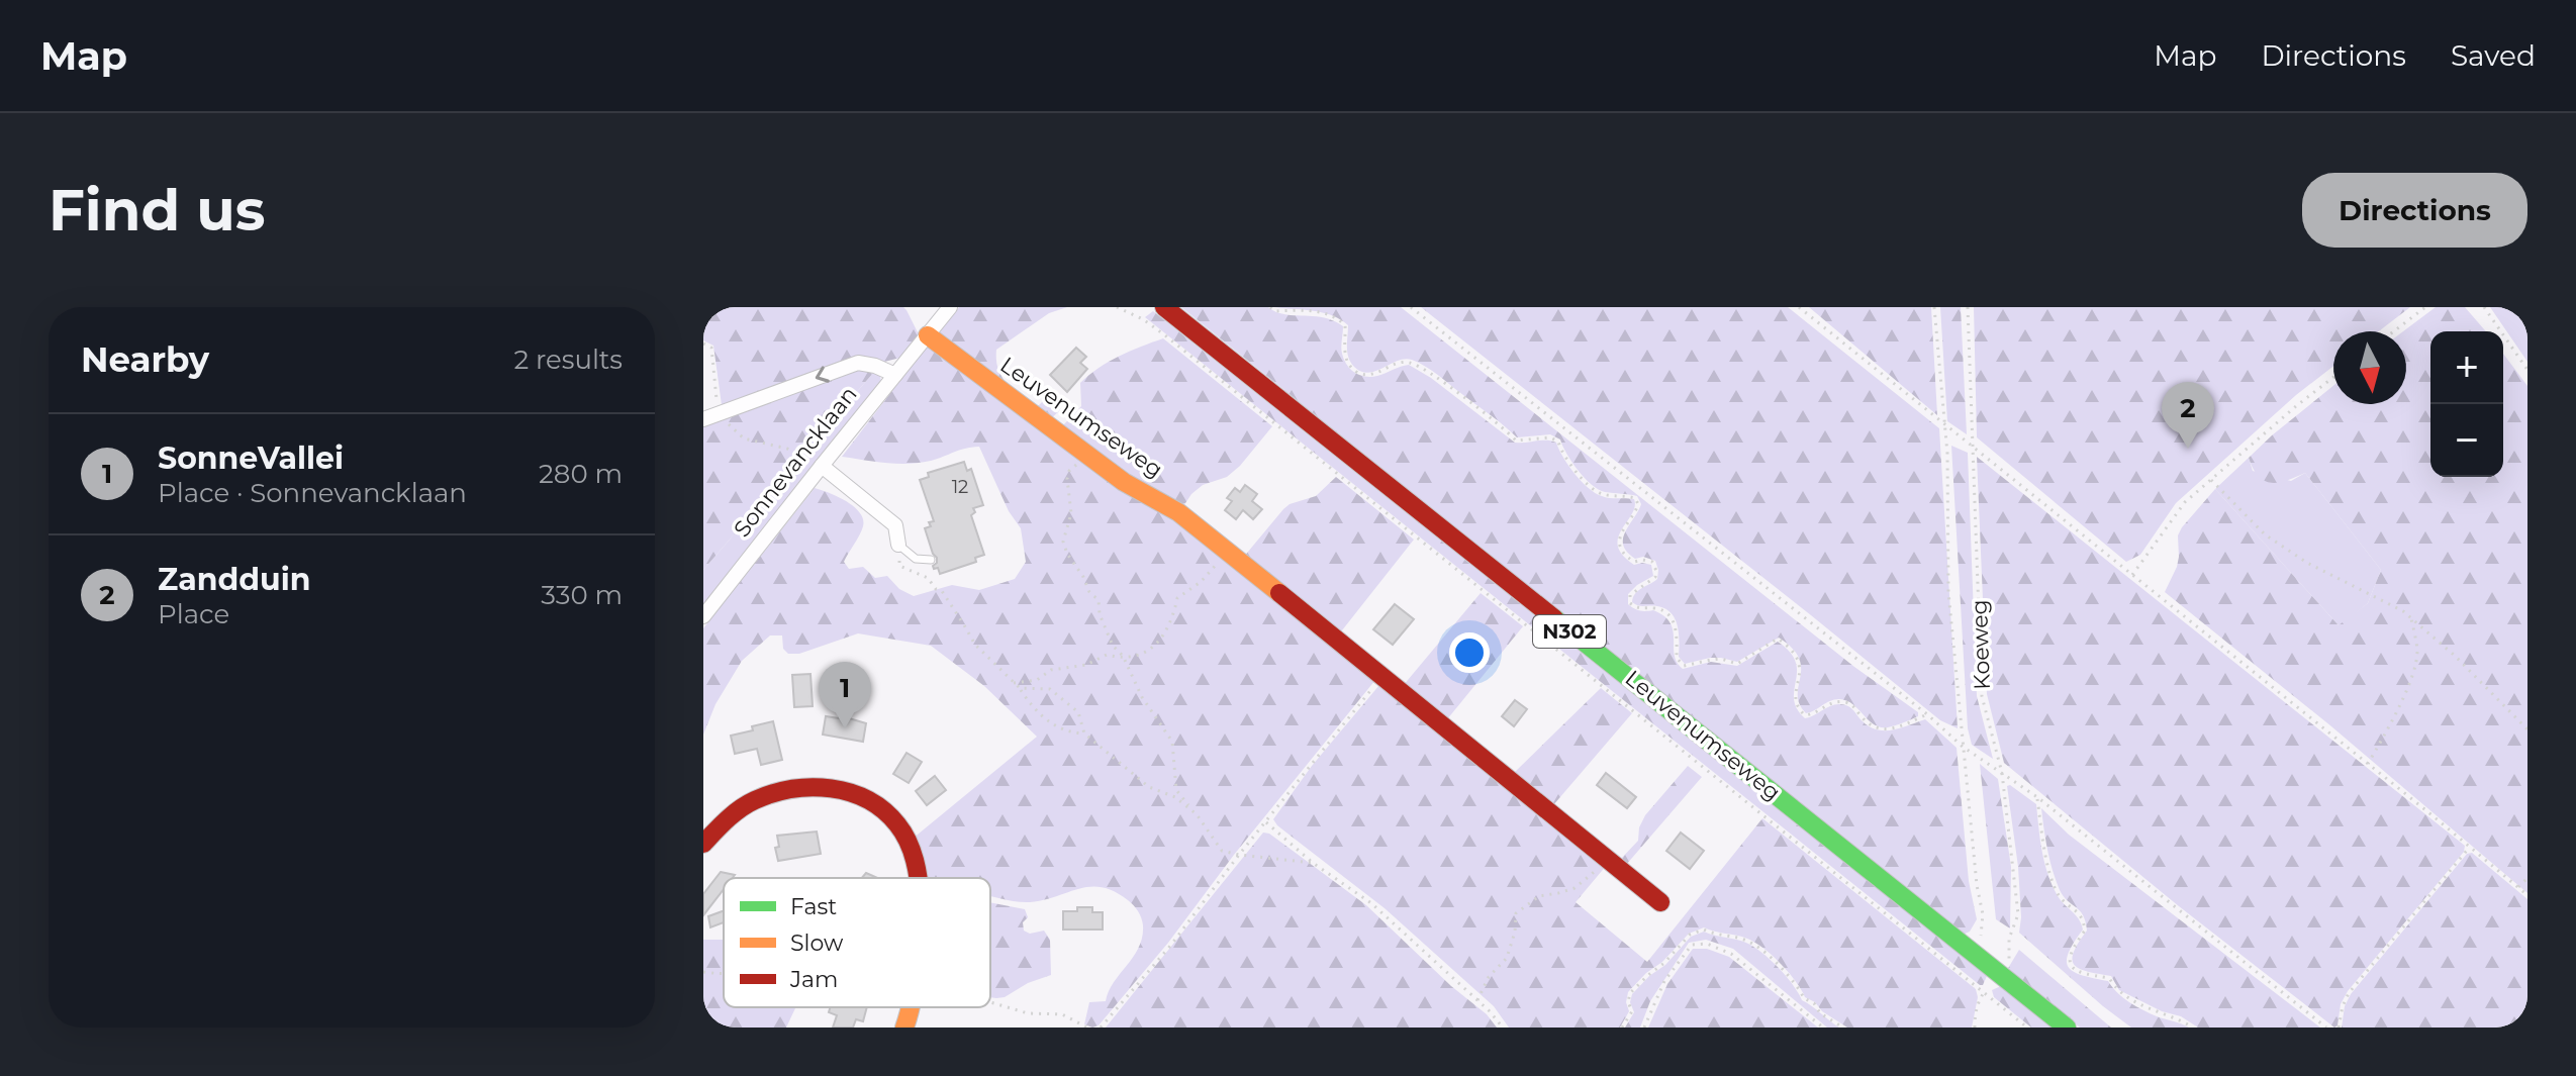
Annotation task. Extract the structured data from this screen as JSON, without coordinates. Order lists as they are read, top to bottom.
{
  "streets": {
    "street": ["Leuvenumseweg", "Sonnevancklaan", "N302"],
    "path": ["Koeweg"]
  },
  "crossings": [
    ["Leuvenumseweg", "Sonnevancklaan"],
    ["Leuvenumseweg", "Koeweg"]
  ],
  "house_numbers": ["12"],
  "legend": ["Fast", "Slow", "Jam"],
  "north": "bottom",
  "page": {
    "header": "Map",
    "nav": ["Map", "Directions", "Saved"],
    "buttons": "Directions",
    "title": "Find us",
    "heading": ["Nearby", "2 results"],
    "map_buttons": ["+", "−"],
    "pins": ["2", "1"],
    "list": [
      {
        "mark": "1",
        "name": "SonneVallei",
        "note": "Place · Sonnevancklaan",
        "value": "280 m"
      },
      {
        "mark": "2",
        "name": "Zandduin",
        "note": "Place",
        "value": "330 m"
      }
    ]
  }
}
